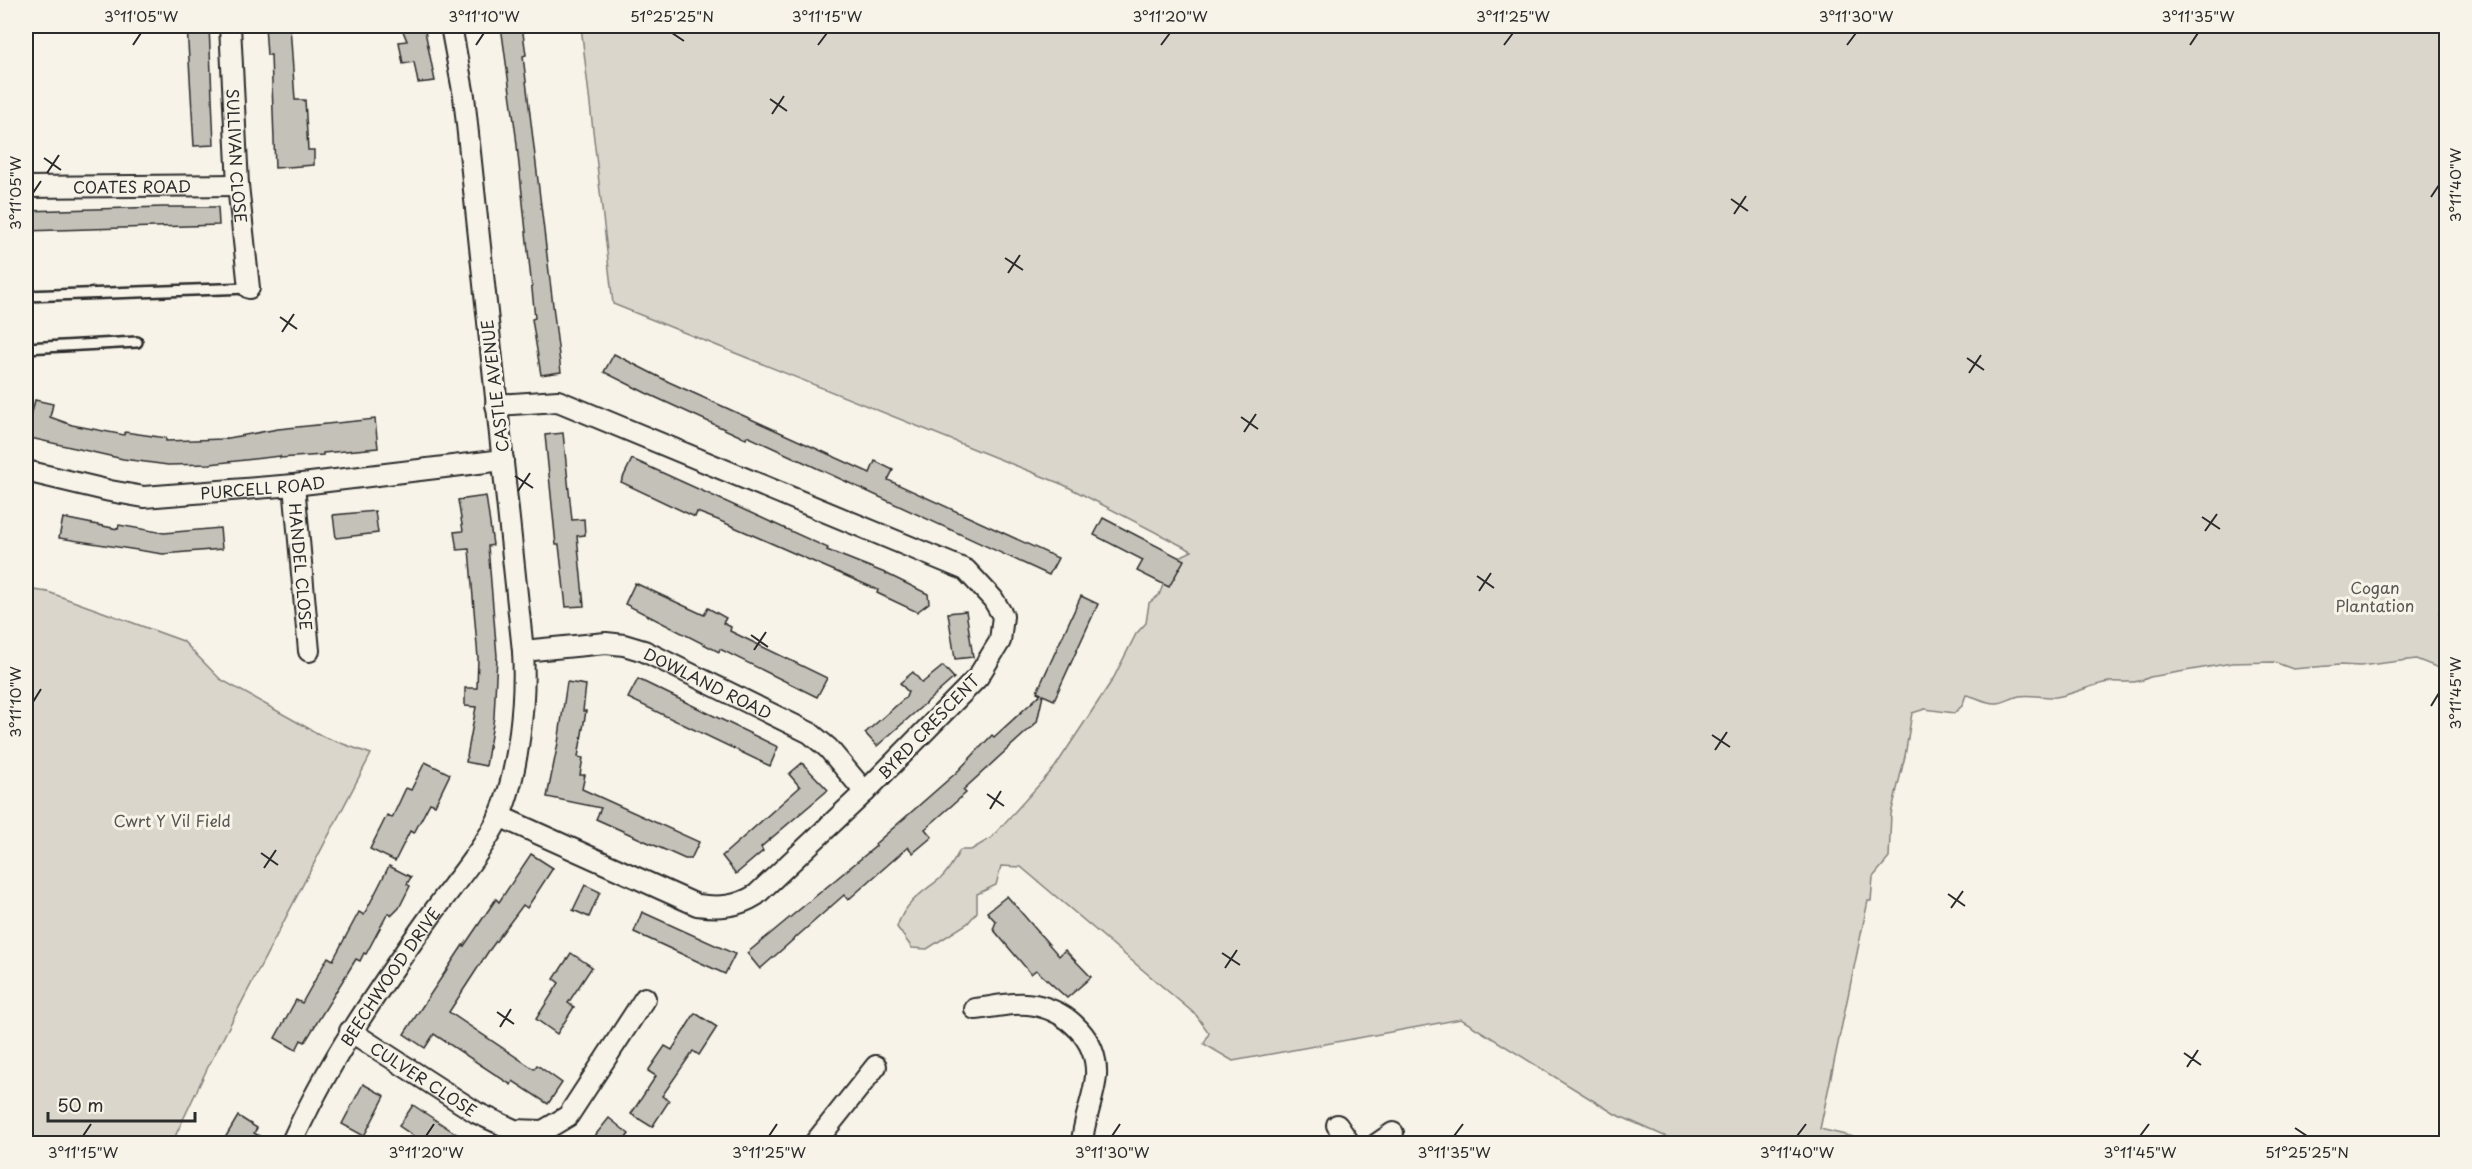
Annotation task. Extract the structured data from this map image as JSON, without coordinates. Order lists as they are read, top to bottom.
{
  "streets": {
    "street": [
      "SULLIVAN CLOSE",
      "COATES ROAD",
      "CASTLE AVENUE",
      "PURCELL ROAD",
      "HANDEL CLOSE",
      "DOWLAND ROAD",
      "BYRD CRESCENT",
      "BEECHWOOD DRIVE",
      "CULVER CLOSE"
    ]
  },
  "crossings": [
    ["SULLIVAN CLOSE", "COATES ROAD"],
    ["CASTLE AVENUE", "PURCELL ROAD"],
    ["CASTLE AVENUE", "DOWLAND ROAD"],
    ["CASTLE AVENUE", "BYRD CRESCENT"],
    ["CASTLE AVENUE", "BEECHWOOD DRIVE"],
    ["PURCELL ROAD", "HANDEL CLOSE"],
    ["DOWLAND ROAD", "BYRD CRESCENT"],
    ["BYRD CRESCENT", "BEECHWOOD DRIVE"],
    ["BEECHWOOD DRIVE", "CULVER CLOSE"]
  ],
  "parks": ["Cogan Plantation", "Cwrt Y Vil Field"],
  "scale_bar": "50 m",
  "coordinates": [
    "3°11'05\"W",
    "3°11'10\"W",
    "51°25'25\"N",
    "3°11'15\"W",
    "3°11'20\"W",
    "3°11'25\"W",
    "3°11'30\"W",
    "3°11'35\"W",
    "3°11'40\"W",
    "3°11'45\"W"
  ]
}
